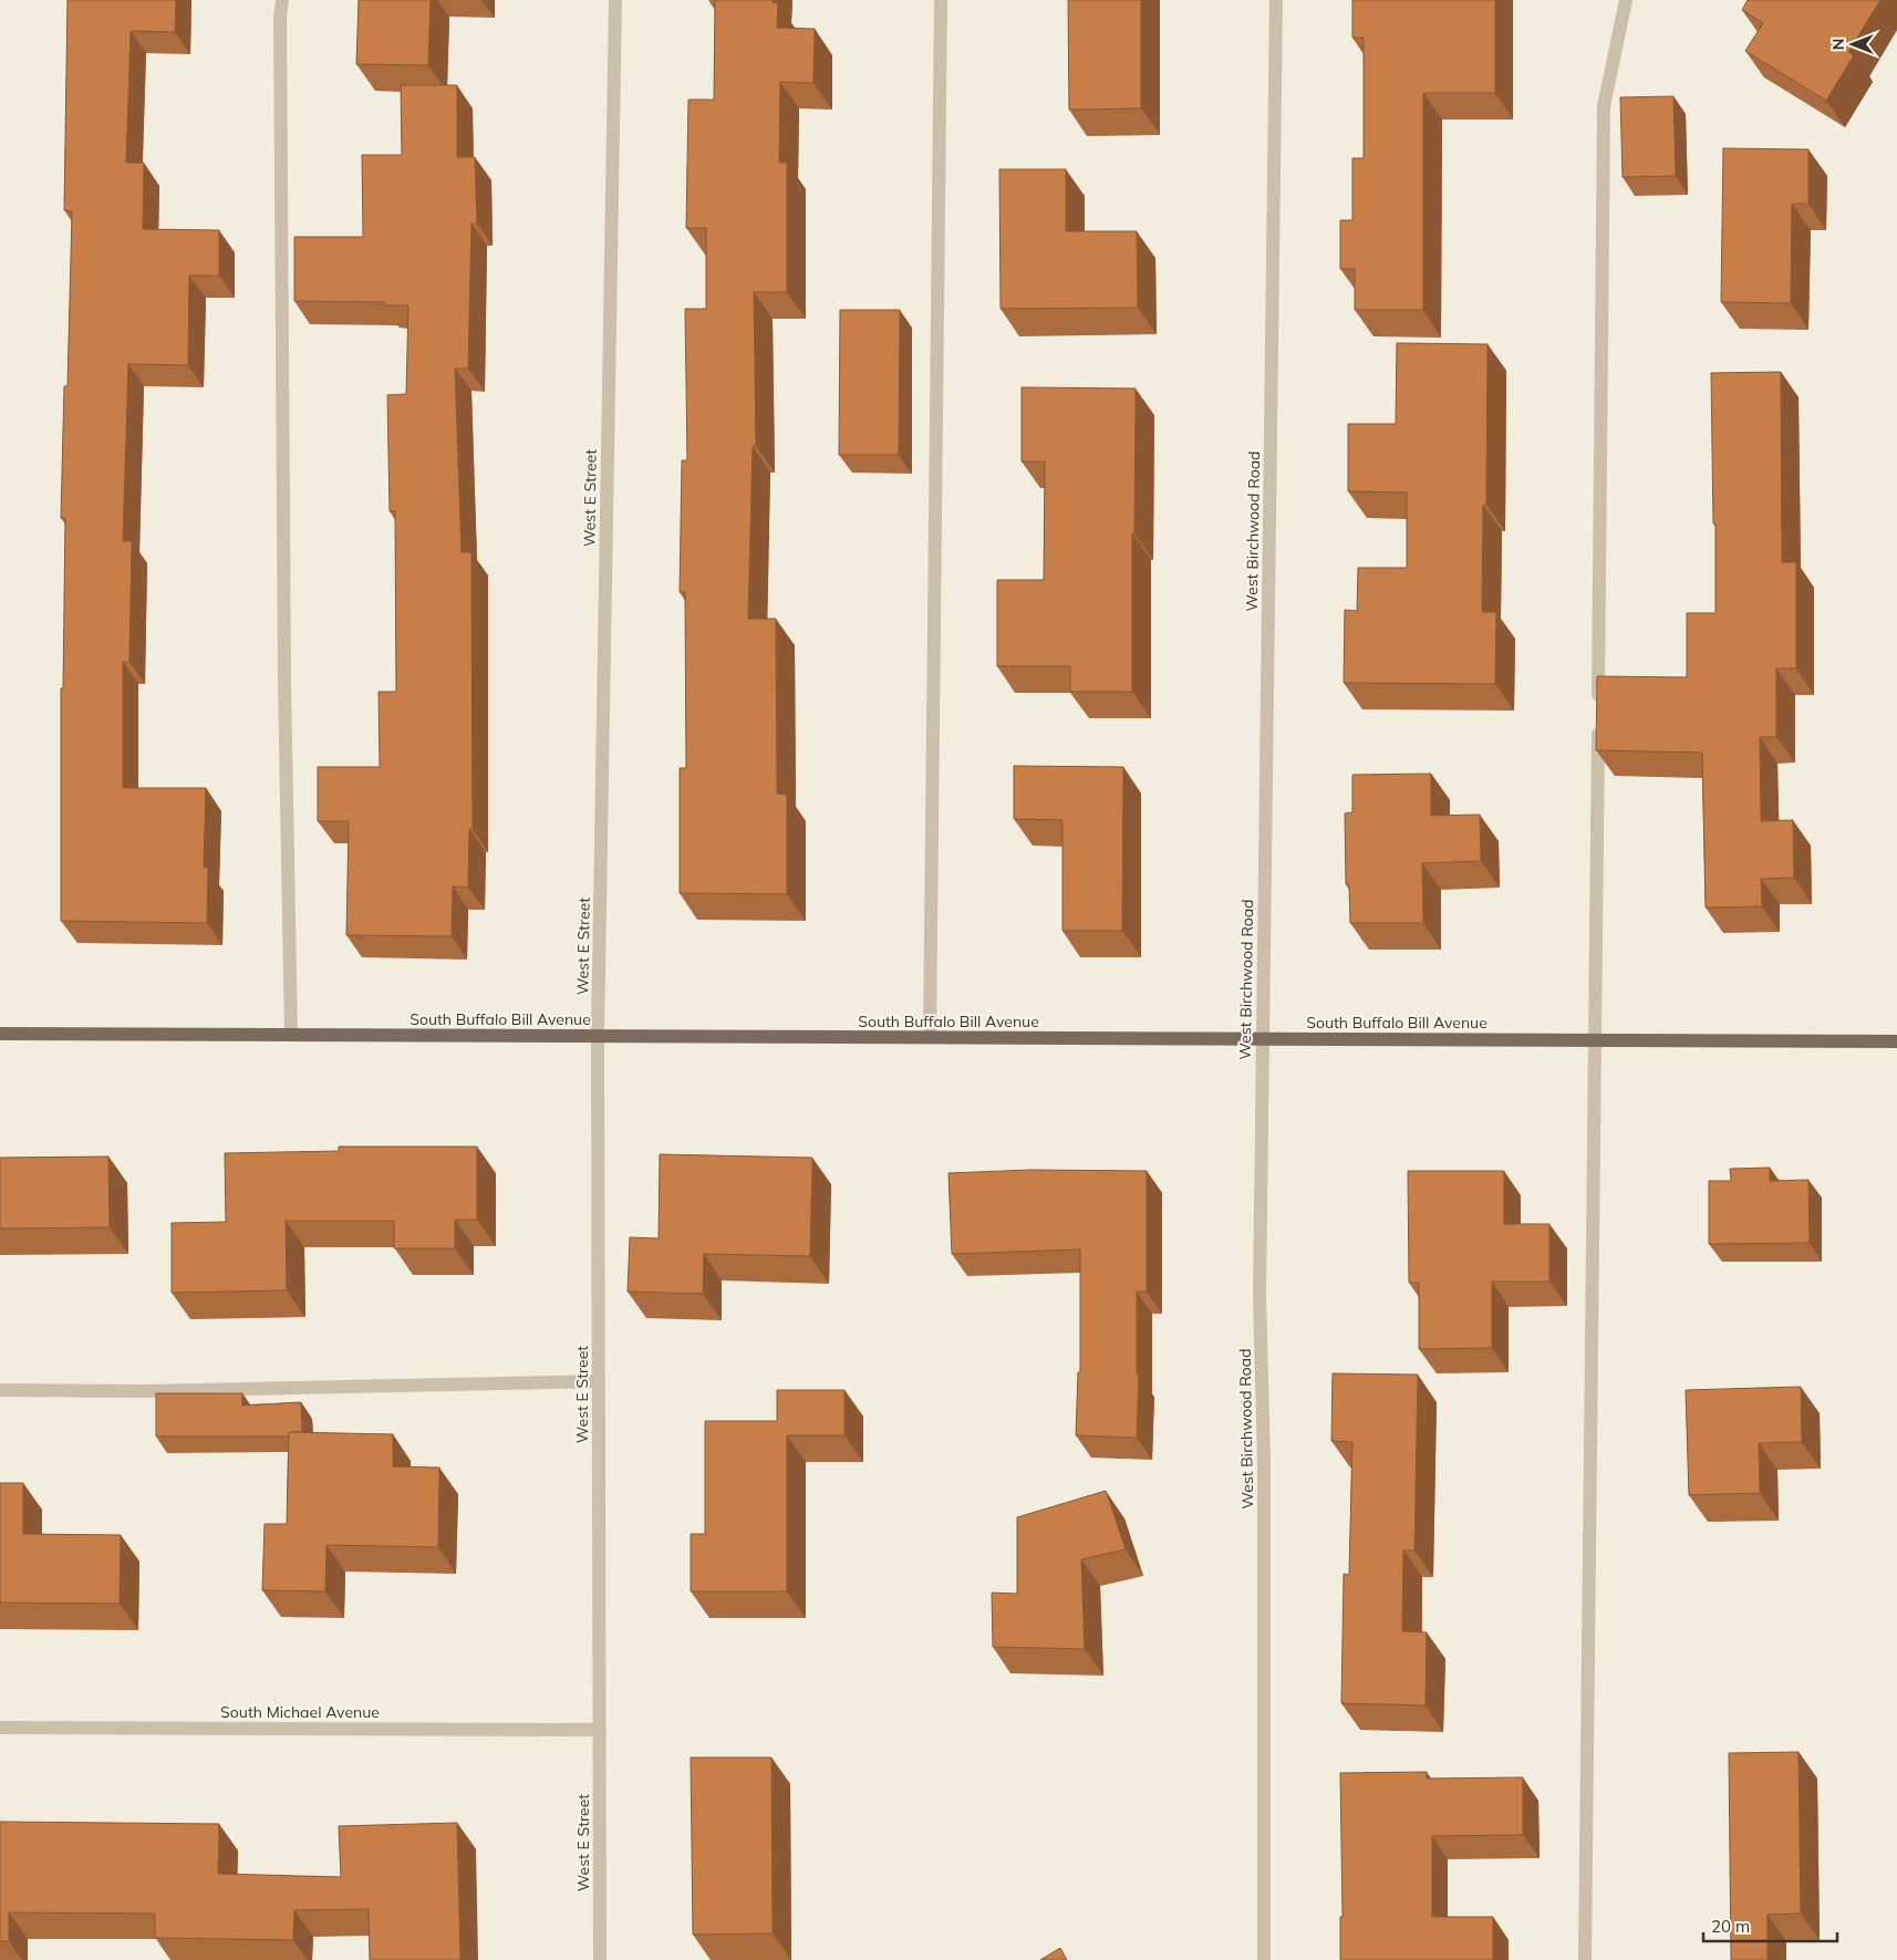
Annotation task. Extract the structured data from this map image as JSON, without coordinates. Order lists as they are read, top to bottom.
{
  "streets": {
    "main road": ["South Buffalo Bill Avenue"],
    "street": ["West E Street", "West Birchwood Road", "South Michael Avenue"]
  },
  "crossings": [
    ["West E Street", "South Buffalo Bill Avenue"],
    ["West E Street", "South Michael Avenue"],
    ["West Birchwood Road", "South Buffalo Bill Avenue"]
  ],
  "scale_bar": "20 m",
  "north": "left"
}
